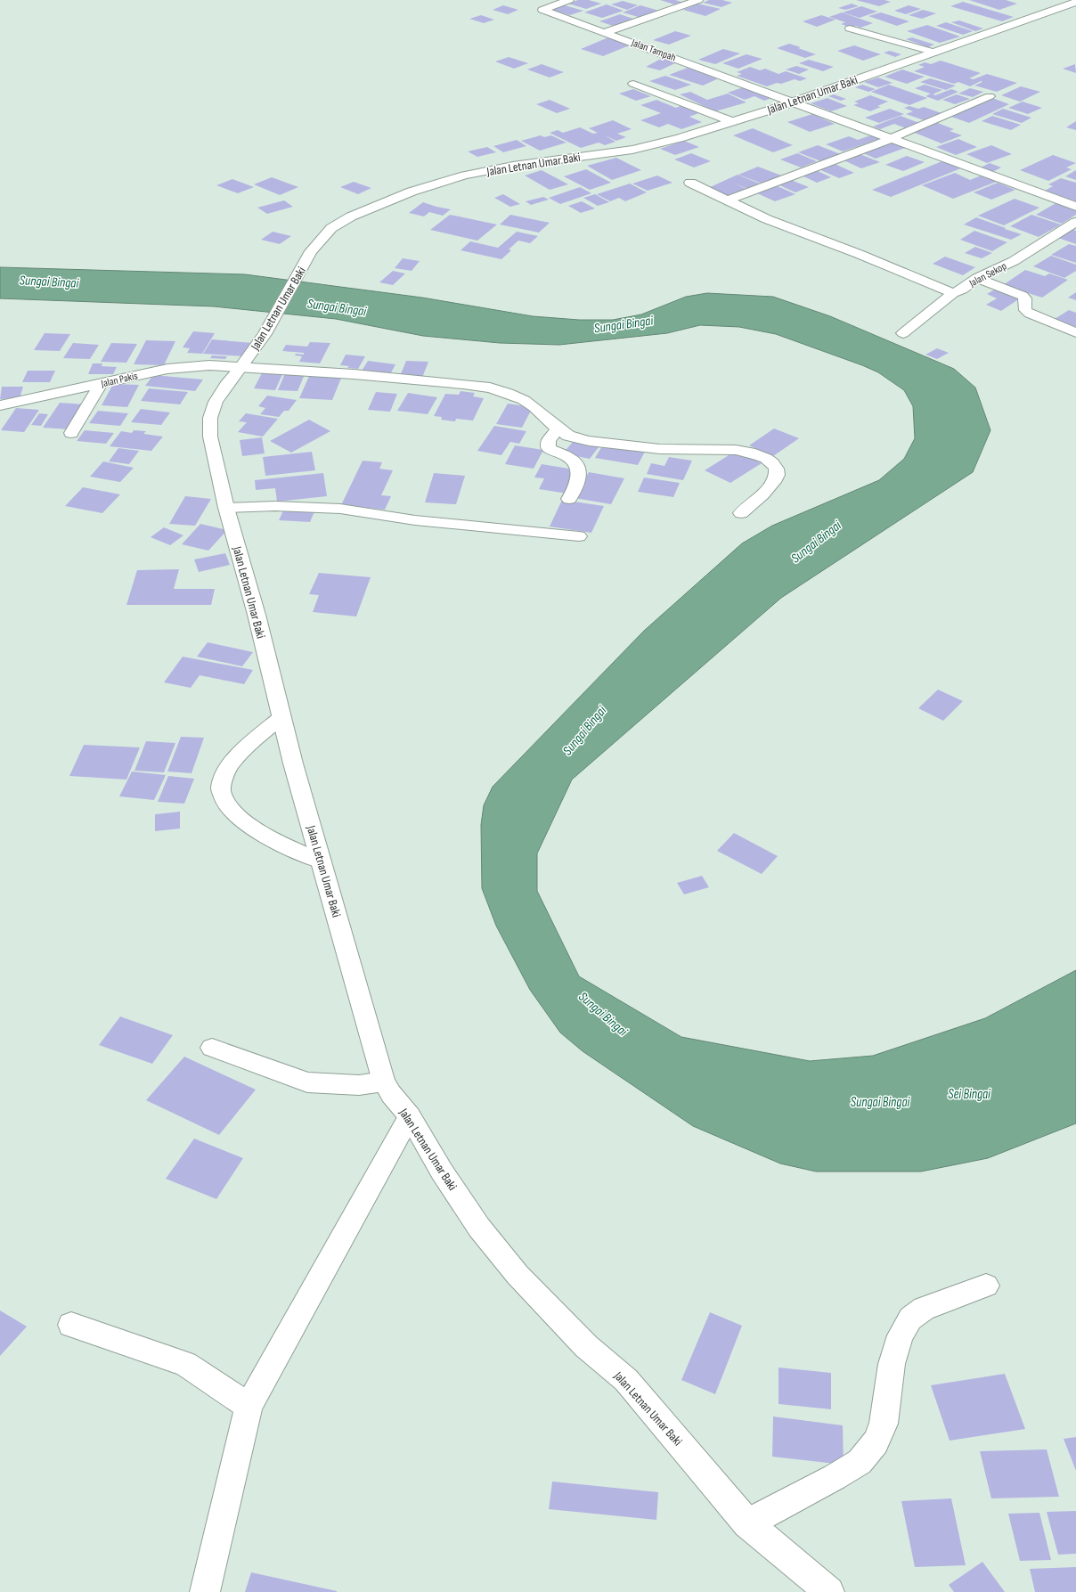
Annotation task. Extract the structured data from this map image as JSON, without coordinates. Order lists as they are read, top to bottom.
{
  "streets": {
    "street": [
      "Jalan Tampah",
      "Jalan Letnan Umar Baki",
      "Jalan Sekop",
      "Jalan Pakis"
    ]
  },
  "crossings": [
    ["Jalan Tampah", "Jalan Letnan Umar Baki"],
    ["Jalan Letnan Umar Baki", "Jalan Pakis"]
  ],
  "water": ["Sungai Bingai", "Sei Bingai"]
}
